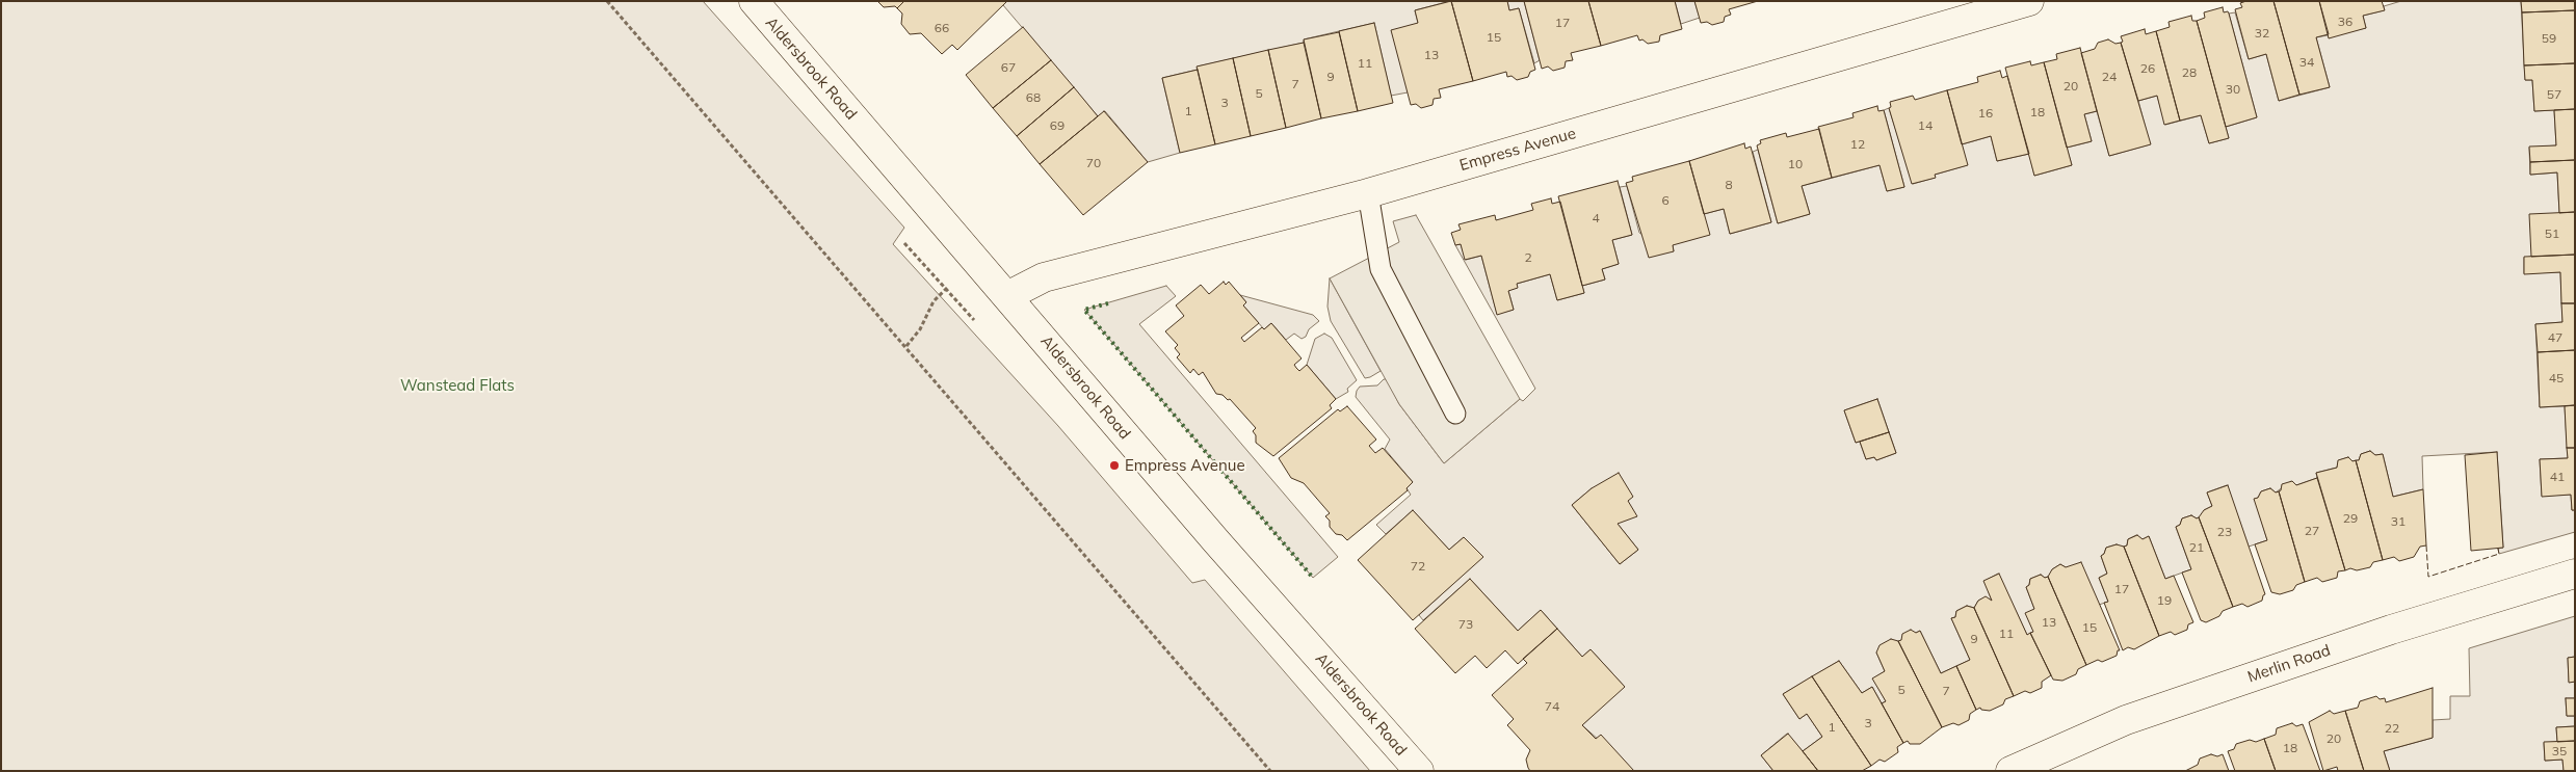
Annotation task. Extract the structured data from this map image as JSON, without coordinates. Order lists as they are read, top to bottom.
{
  "streets": {
    "street": ["Aldersbrook Road", "Empress Avenue", "Merlin Road"]
  },
  "crossings": [
    ["Aldersbrook Road", "Empress Avenue"]
  ],
  "parks": ["Wanstead Flats"],
  "places": ["Empress Avenue"],
  "house_numbers": [
    "36",
    "17",
    "66",
    "32",
    "15",
    "59",
    "13",
    "34",
    "11",
    "67",
    "26",
    "28",
    "9",
    "24",
    "7",
    "20",
    "30",
    "5",
    "57",
    "68",
    "3",
    "1",
    "18",
    "16",
    "69",
    "14",
    "12",
    "70",
    "10",
    "8",
    "6",
    "4",
    "51",
    "2",
    "47",
    "45",
    "41",
    "29",
    "31",
    "27",
    "23",
    "21",
    "72",
    "17",
    "19",
    "13",
    "73",
    "15",
    "11",
    "9",
    "5",
    "7",
    "74",
    "3",
    "1",
    "22",
    "20",
    "18",
    "35"
  ]
}
